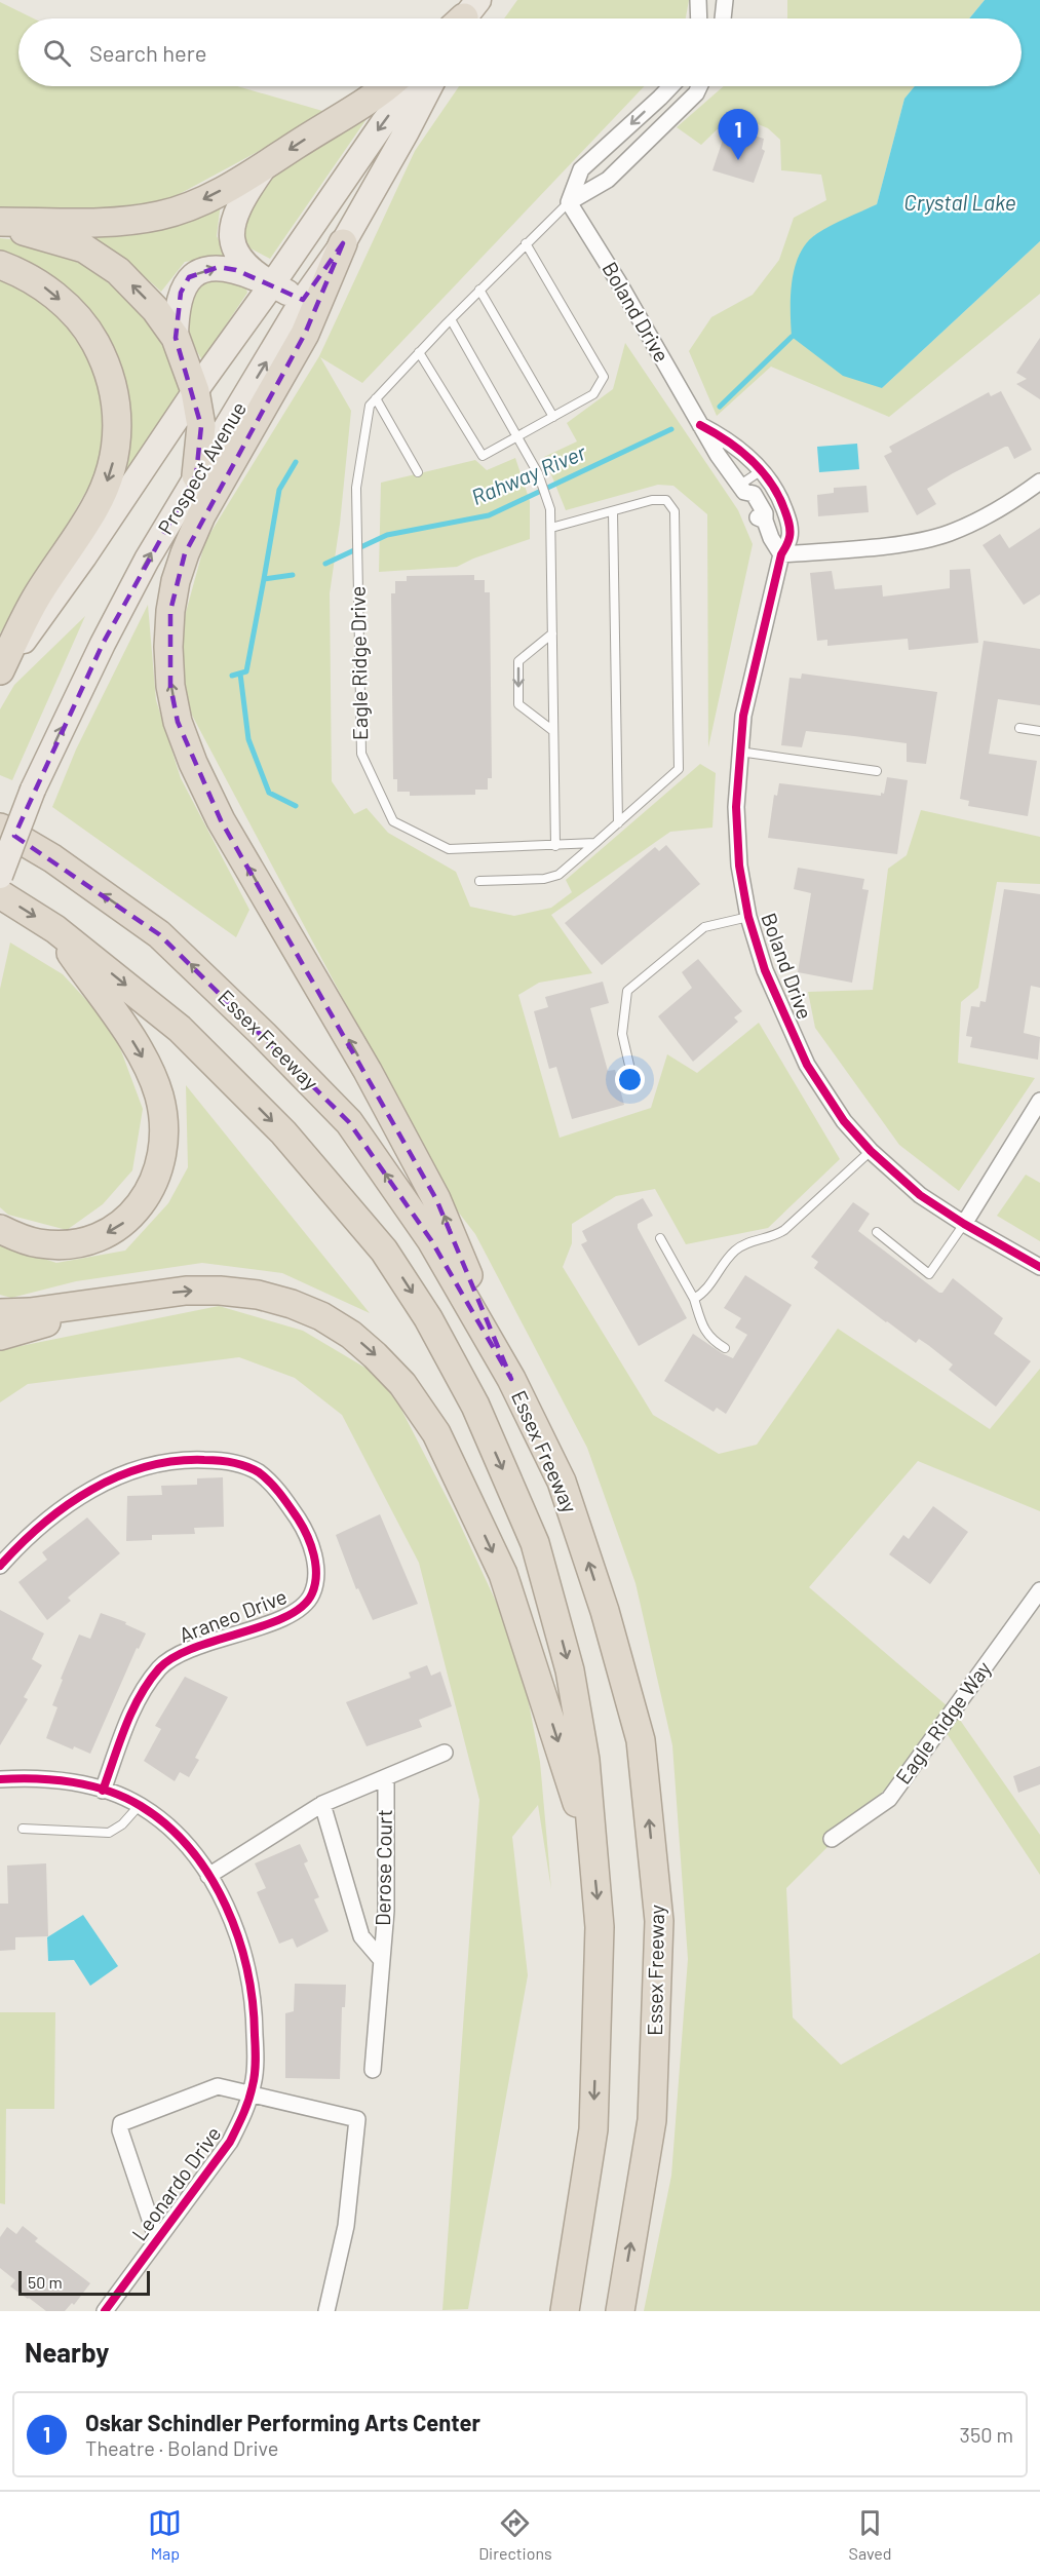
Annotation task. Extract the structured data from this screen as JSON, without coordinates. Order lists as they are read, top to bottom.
{
  "streets": {
    "highway": ["Essex Freeway"],
    "main road": ["Prospect Avenue"],
    "street": [
      "Boland Drive",
      "Araneo Drive",
      "Eagle Ridge Way",
      "Derose Court",
      "Leonardo Drive"
    ],
    "lane": ["Eagle Ridge Drive"]
  },
  "crossings": [
    ["Boland Drive", "Eagle Ridge Drive"],
    ["Araneo Drive", "Leonardo Drive"],
    ["Derose Court", "Leonardo Drive"]
  ],
  "water": ["Crystal Lake", "Rahway River"],
  "scale_bar": "50 m",
  "page": {
    "search": "Search here",
    "pins": "1",
    "scale": "50 m",
    "heading": "Nearby",
    "list": [
      {
        "mark": "1",
        "name": "Oskar Schindler Performing Arts Center",
        "note": "Theatre · Boland Drive",
        "value": "350 m"
      }
    ],
    "nav": ["Map", "Directions", "Saved"]
  }
}
